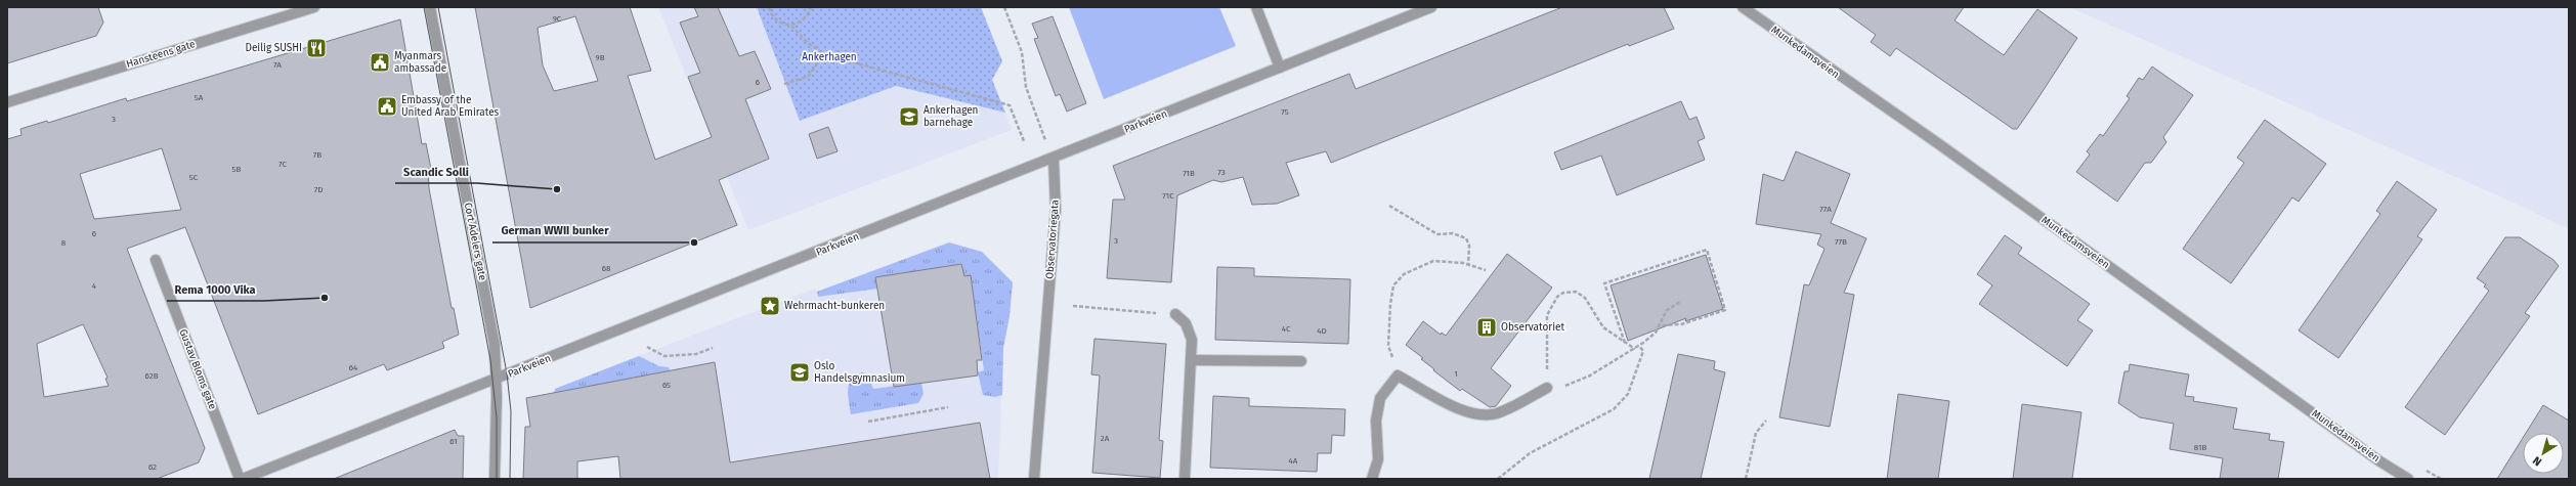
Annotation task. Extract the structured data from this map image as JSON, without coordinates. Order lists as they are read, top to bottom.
{
  "streets": {
    "street": [
      "Munkedamsveien",
      "Hansteens gate",
      "Parkveien",
      "Observatoriegata",
      "Cort Adelers gate",
      "Gustav Bloms gate"
    ]
  },
  "crossings": [
    ["Parkveien", "Observatoriegata"],
    ["Parkveien", "Cort Adelers gate"],
    ["Parkveien", "Gustav Bloms gate"]
  ],
  "parks": ["Ankerhagen"],
  "places": {
    "restaurant": ["Deilig SUSHI"],
    "public building": ["Myanmars ambassade", "Embassy of the United Arab Emirates"],
    "school or university": ["Ankerhagen barnehage", "Oslo Handelsgymnasium"],
    "other": ["Scandic Solli", "German WWII bunker", "Rema 1000 Vika"],
    "place": ["Wehrmacht-bunkeren"],
    "building": ["Observatoriet"]
  },
  "house_numbers": [
    "9C",
    "9B",
    "7A",
    "6",
    "5A",
    "75",
    "3",
    "7B",
    "7C",
    "5B",
    "73",
    "71B",
    "5C",
    "7D",
    "71C",
    "77A",
    "6",
    "3",
    "77B",
    "8",
    "68",
    "4",
    "4C",
    "4D",
    "64",
    "1",
    "62B",
    "65",
    "2A",
    "61",
    "81B",
    "4A",
    "62"
  ],
  "north": "bottom left"
}
